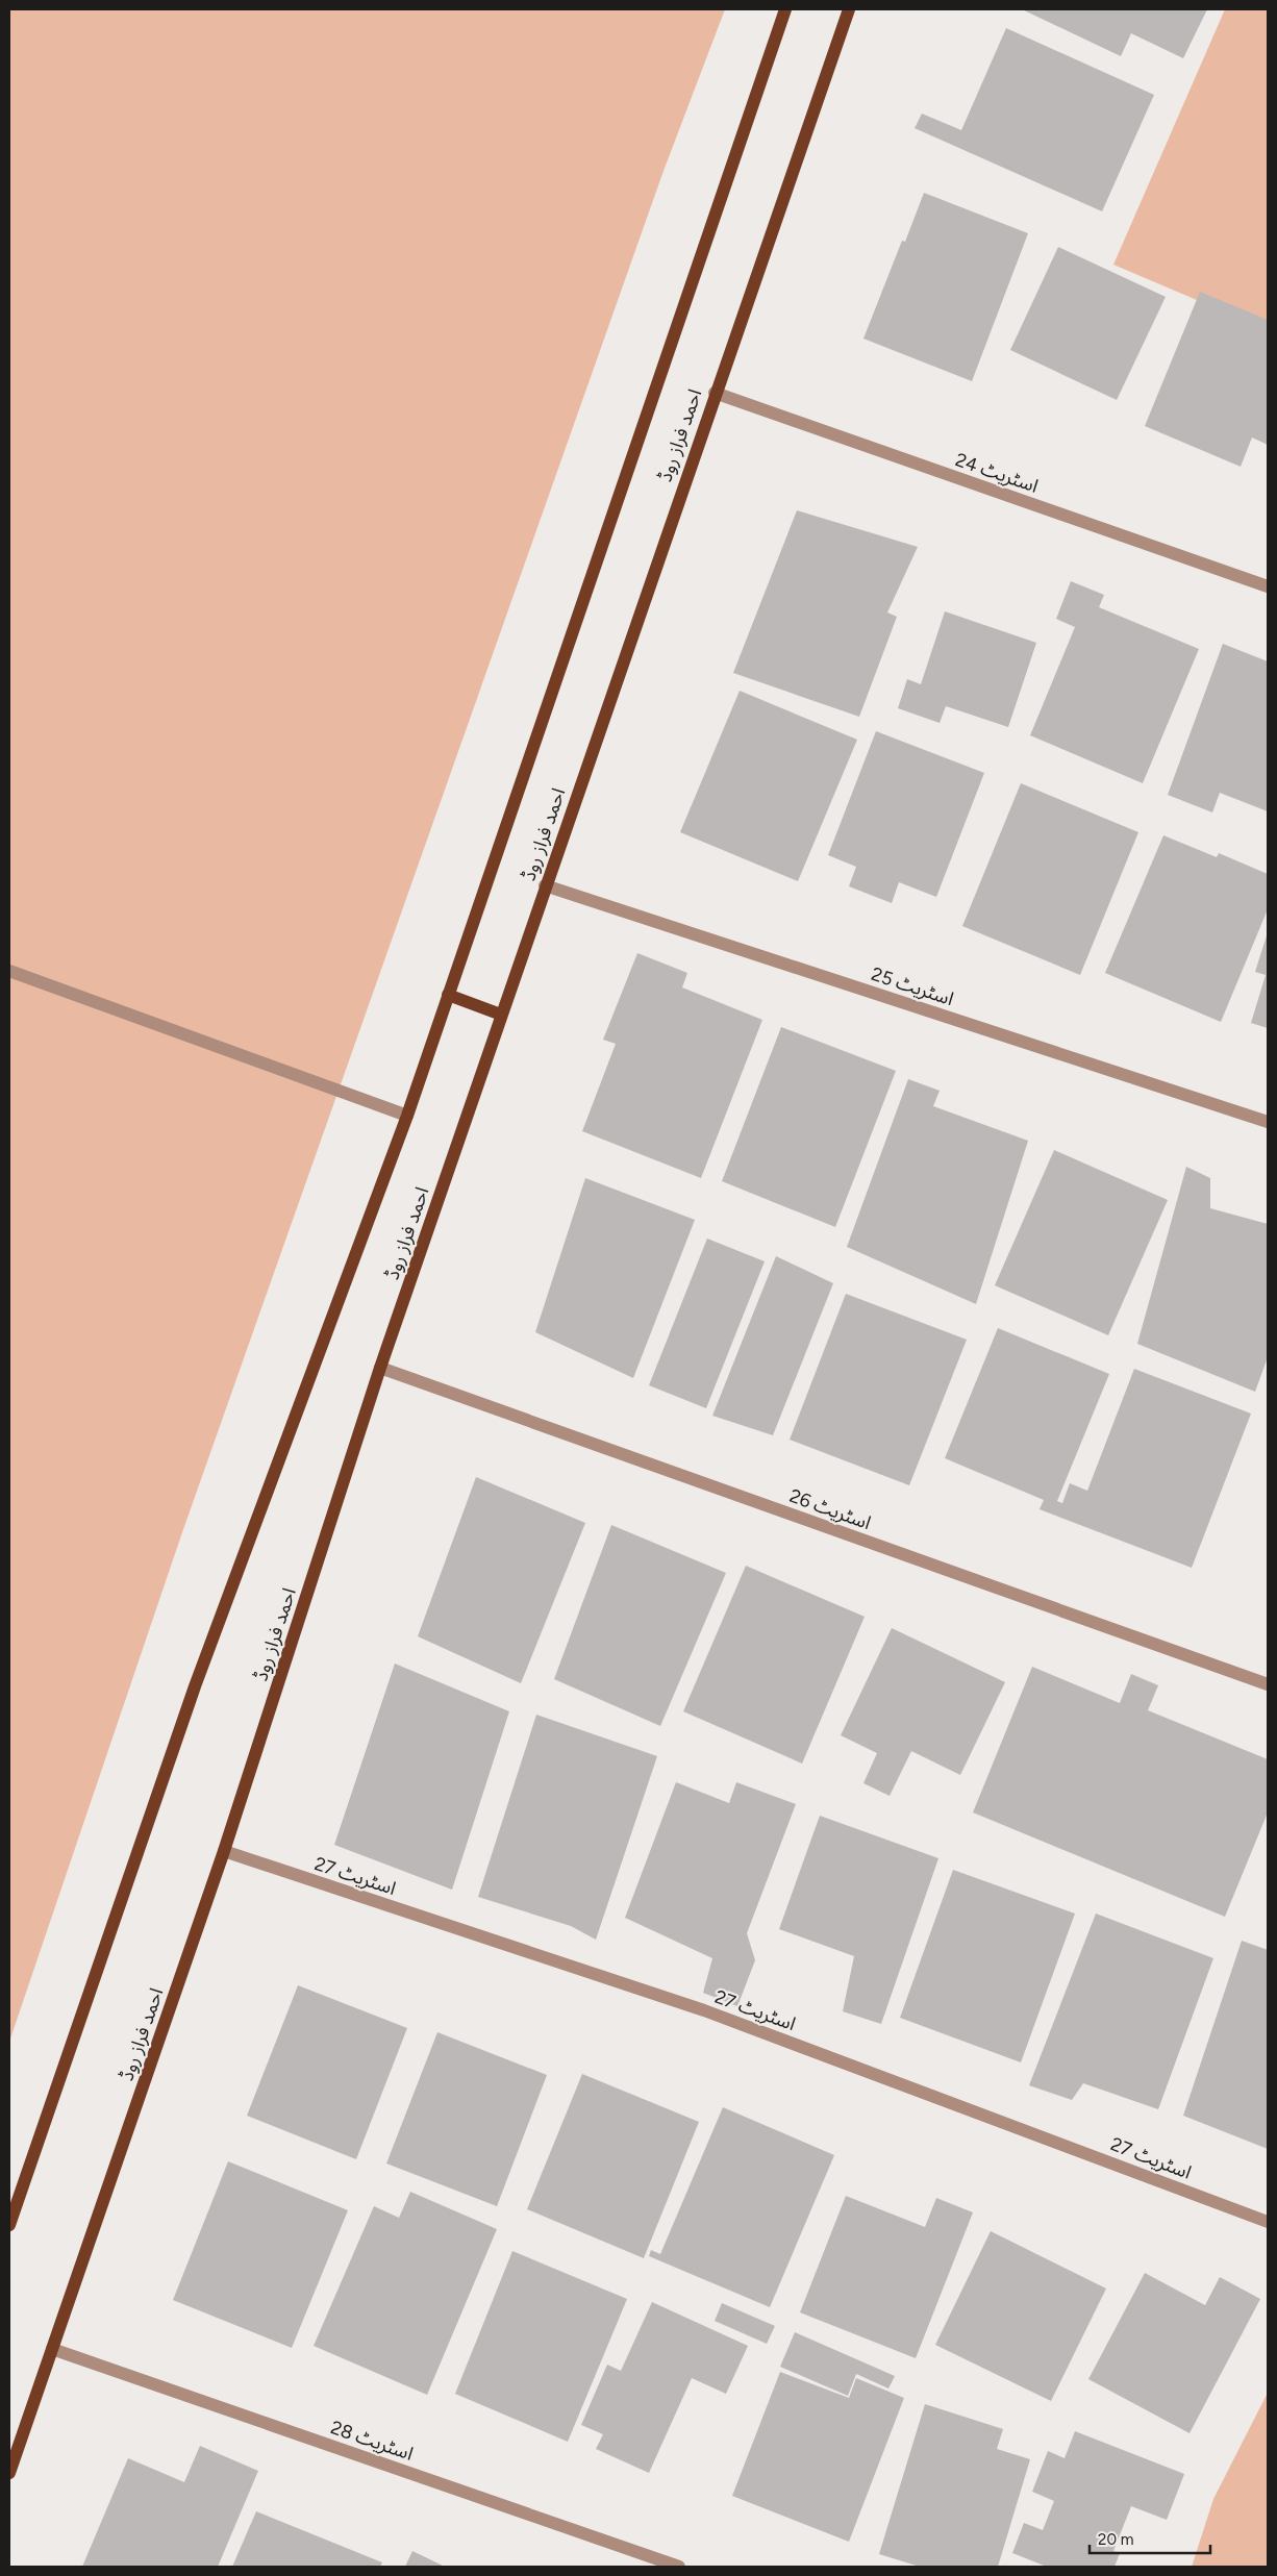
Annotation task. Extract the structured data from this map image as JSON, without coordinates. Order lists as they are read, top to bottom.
{
  "streets": {
    "main road": ["احمد فراز روڈ"],
    "street": [
      "اسٹریٹ 24",
      "اسٹریٹ 25",
      "اسٹریٹ 26",
      "اسٹریٹ 27",
      "اسٹریٹ 28"
    ]
  },
  "crossings": [
    ["احمد فراز روڈ", "اسٹریٹ 24"],
    ["احمد فراز روڈ", "اسٹریٹ 25"],
    ["احمد فراز روڈ", "اسٹریٹ 26"],
    ["احمد فراز روڈ", "اسٹریٹ 27"],
    ["احمد فراز روڈ", "اسٹریٹ 28"]
  ],
  "scale_bar": "20 m"
}
